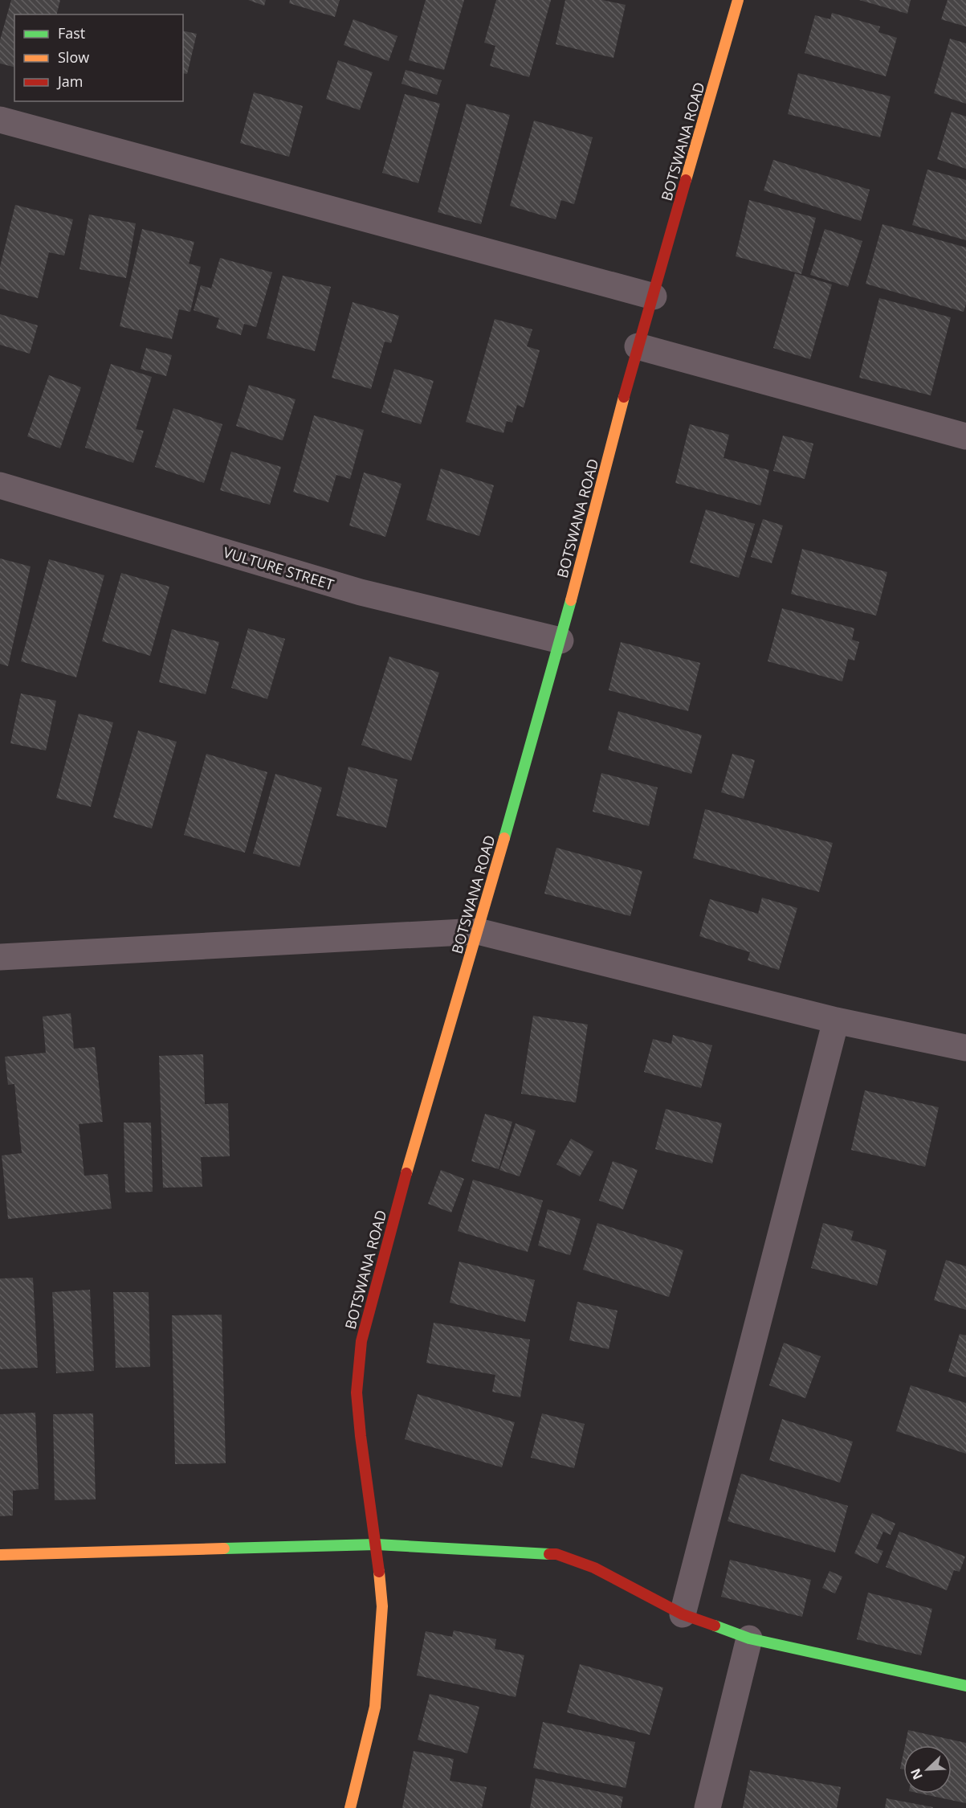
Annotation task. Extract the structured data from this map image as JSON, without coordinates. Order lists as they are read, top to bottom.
{
  "streets": {
    "street": ["BOTSWANA ROAD", "VULTURE STREET"]
  },
  "crossings": [
    ["BOTSWANA ROAD", "VULTURE STREET"]
  ],
  "legend": ["Fast", "Slow", "Jam"],
  "north": "bottom left"
}
